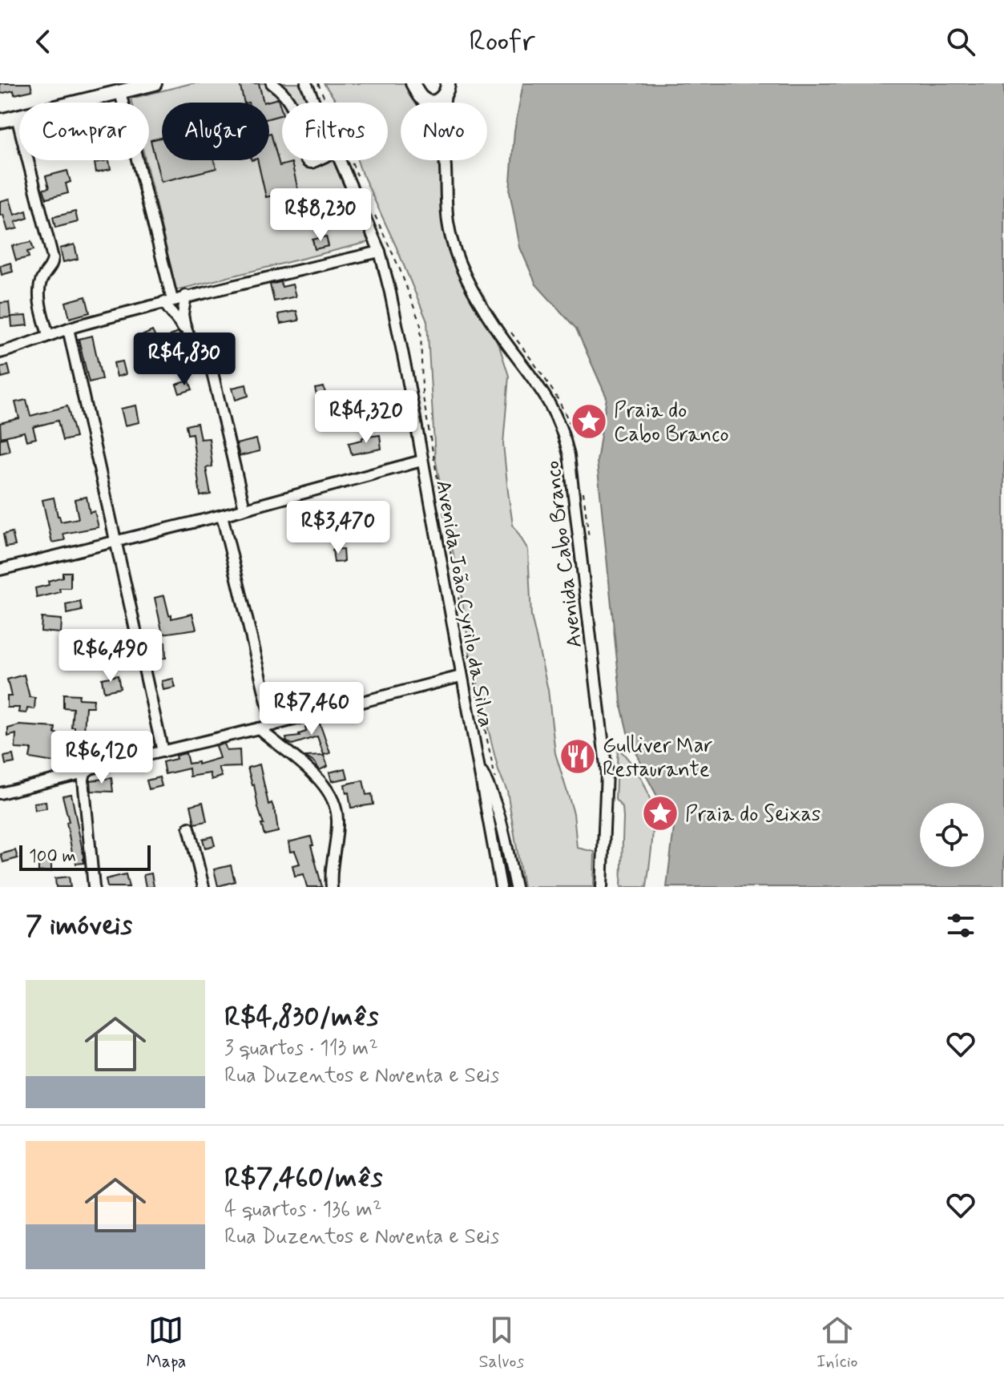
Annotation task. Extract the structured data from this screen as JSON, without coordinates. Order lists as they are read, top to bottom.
{
  "streets": {
    "street": ["Avenida Cabo Branco", "Avenida João Cyrilo da Silva"]
  },
  "places": {
    "place": ["Praia do Cabo Branco", "Praia do Seixas"],
    "restaurant": ["Gulliver Mar Restaurante"]
  },
  "scale_bar": "100 m",
  "page": {
    "header": "Roofr",
    "chip": [
      "Comprar",
      "Alugar",
      "Filtros",
      "Novo"
    ],
    "price": [
      "R$8,230",
      "R$4,830",
      "R$4,320",
      "R$3,470",
      "R$6,490",
      "R$7,460",
      "R$6,120"
    ],
    "scale": "100 m",
    "heading": "7 imóveis",
    "list": [
      {
        "name": "R$4,830/mês",
        "note": "3 quartos · 113 m² · Rua Duzentos e Noventa e Seis"
      },
      {
        "name": "R$7,460/mês",
        "note": "4 quartos · 136 m² · Rua Duzentos e Noventa e Seis"
      }
    ],
    "tabs": ["Mapa", "Salvos", "Início"]
  }
}
